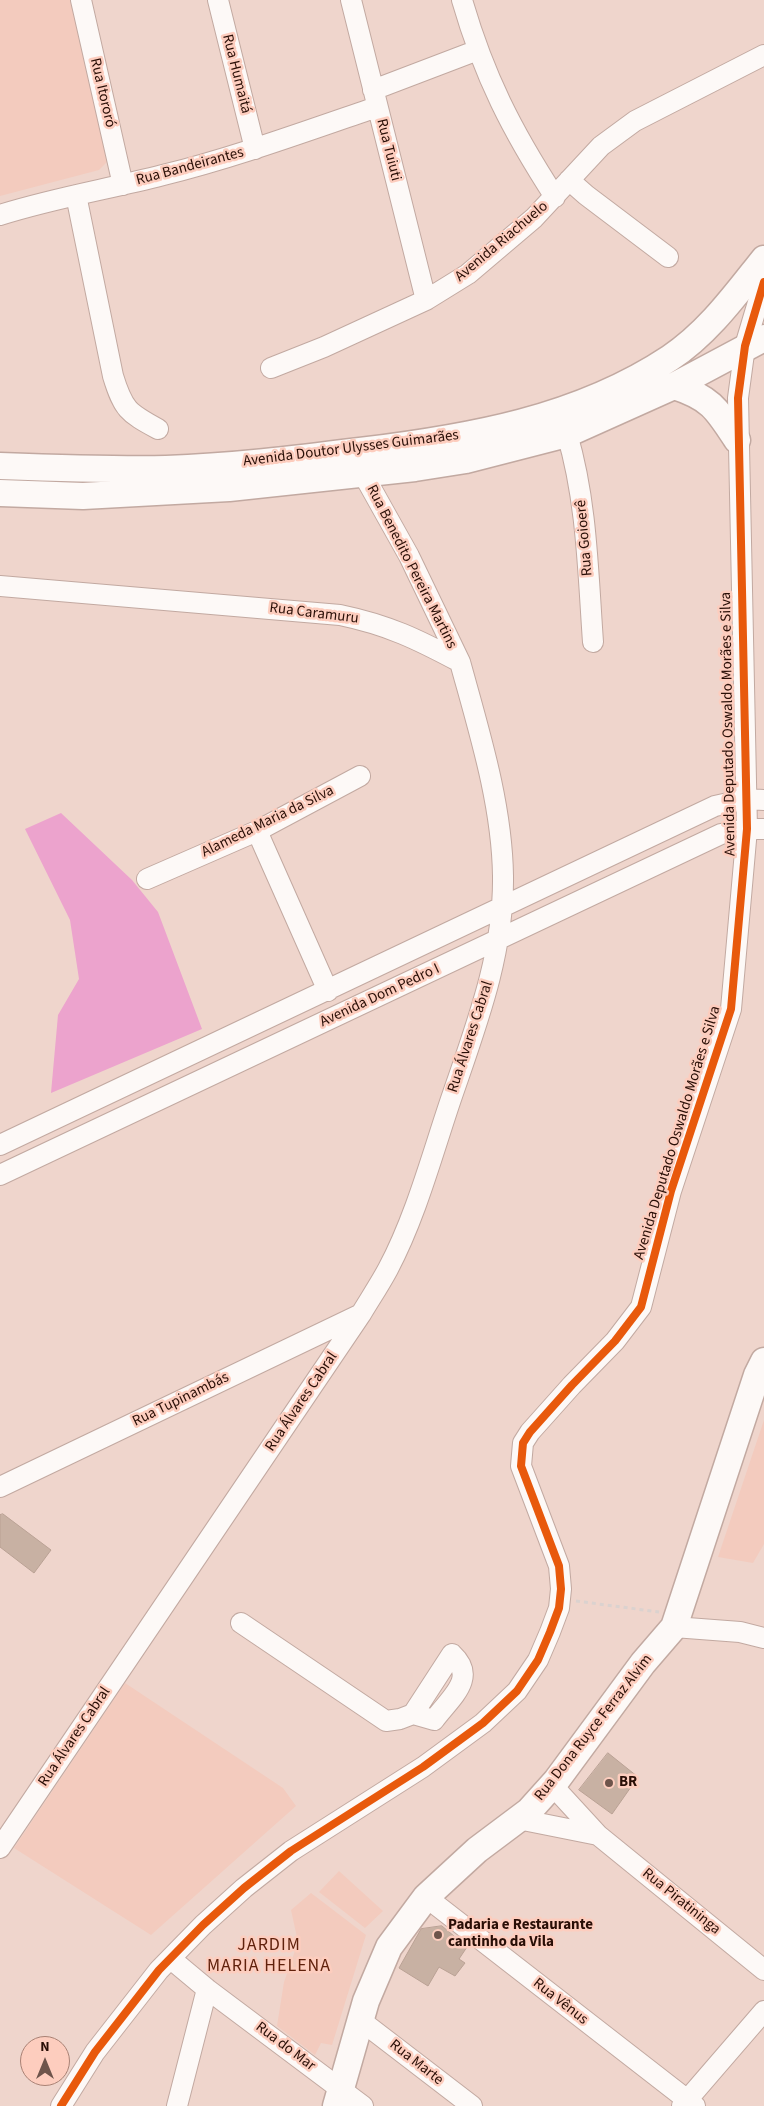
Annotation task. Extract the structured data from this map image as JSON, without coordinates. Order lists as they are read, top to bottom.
{
  "streets": {
    "main road": ["Avenida Doutor Ulysses Guimarães", "Rua Dona Ruyce Ferraz Alvim"],
    "street": [
      "Rua Humaitá",
      "Rua Itororó",
      "Rua Tuiuti",
      "Rua Bandeirantes",
      "Avenida Riachuelo",
      "Rua Goioerê",
      "Rua Benedito Pereira Martins",
      "Rua Caramuru",
      "Avenida Deputado Oswaldo Morães e Silva",
      "Alameda Maria da Silva",
      "Avenida Dom Pedro I",
      "Rua Álvares Cabral",
      "Rua Tupinambás",
      "Rua Piratininga",
      "Rua Vênus",
      "Rua do Mar",
      "Rua Marte"
    ]
  },
  "crossings": [
    ["Rua Humaitá", "Rua Bandeirantes"],
    ["Rua Itororó", "Rua Bandeirantes"],
    ["Rua Tuiuti", "Rua Bandeirantes"],
    ["Rua Tuiuti", "Avenida Riachuelo"],
    ["Avenida Doutor Ulysses Guimarães", "Rua Goioerê"],
    ["Avenida Doutor Ulysses Guimarães", "Rua Benedito Pereira Martins"],
    ["Avenida Doutor Ulysses Guimarães", "Avenida Deputado Oswaldo Morães e Silva"],
    ["Rua Benedito Pereira Martins", "Rua Caramuru"],
    ["Avenida Deputado Oswaldo Morães e Silva", "Avenida Dom Pedro I"],
    ["Avenida Deputado Oswaldo Morães e Silva", "Rua do Mar"],
    ["Avenida Dom Pedro I", "Rua Álvares Cabral"],
    ["Rua Álvares Cabral", "Rua Tupinambás"],
    ["Rua Dona Ruyce Ferraz Alvim", "Rua Piratininga"],
    ["Rua Dona Ruyce Ferraz Alvim", "Rua Vênus"],
    ["Rua Dona Ruyce Ferraz Alvim", "Rua do Mar"],
    ["Rua Dona Ruyce Ferraz Alvim", "Rua Marte"]
  ],
  "districts": ["JARDIM MARIA HELENA"],
  "places": ["BR", "Padaria e Restaurante cantinho da Vila"],
  "north": "top"
}
